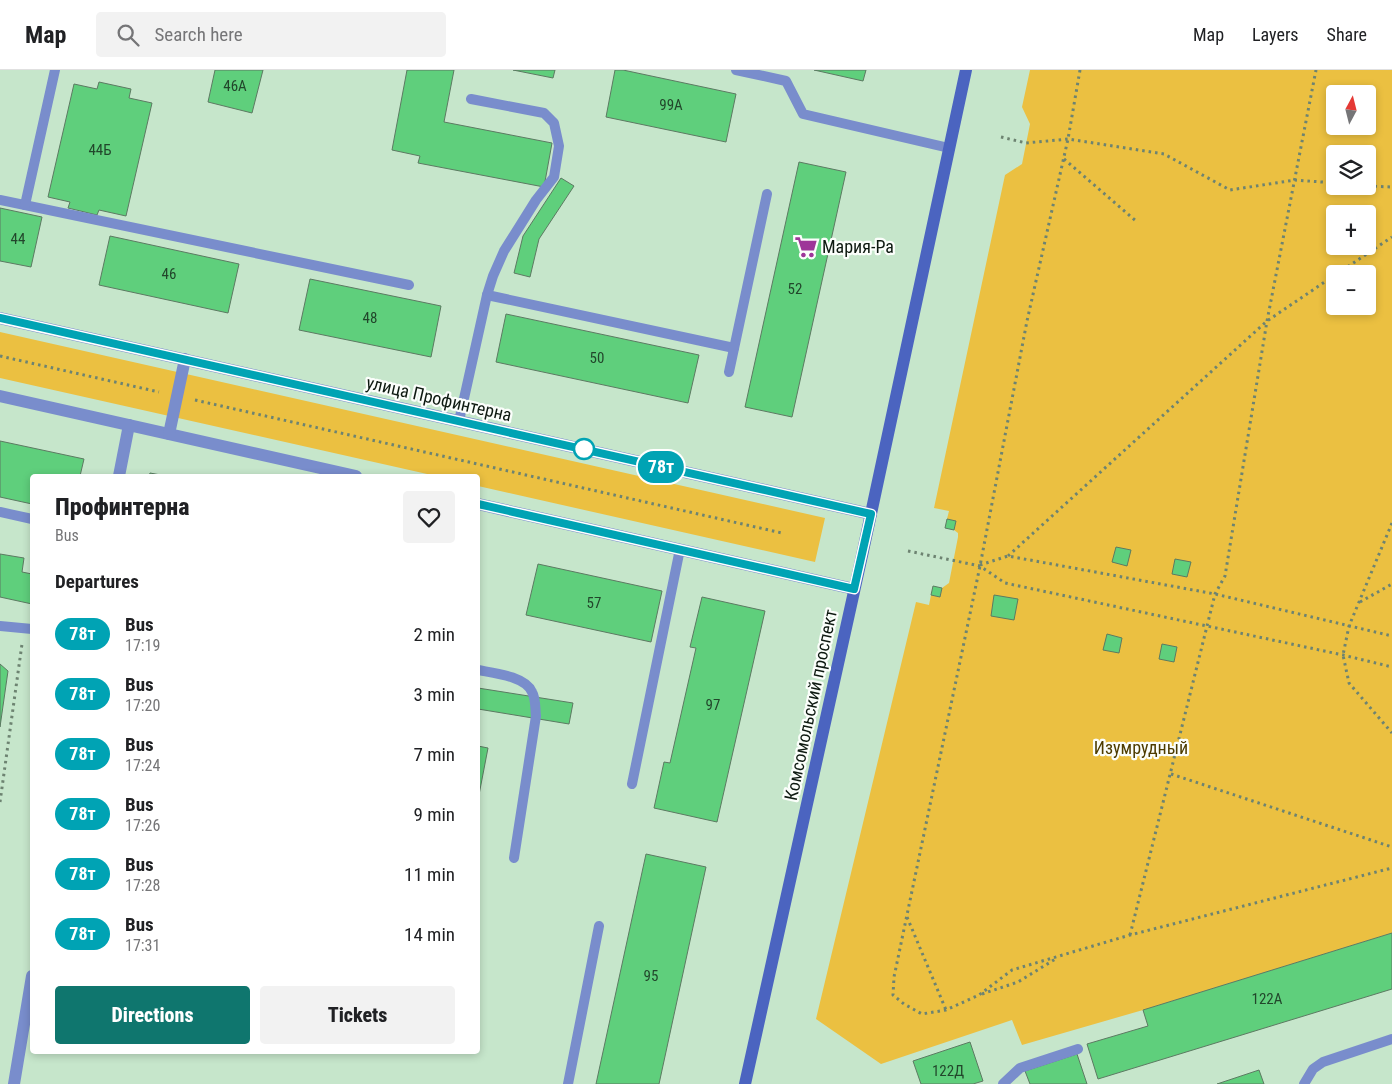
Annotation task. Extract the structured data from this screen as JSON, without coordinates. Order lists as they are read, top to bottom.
{
  "streets": {
    "main road": ["Комсомольский проспект"],
    "street": ["улица Профинтерна"]
  },
  "crossings": [
    ["улица Профинтерна", "Комсомольский проспект"]
  ],
  "parks": ["Изумрудный"],
  "places": {
    "supermarket": ["Мария-Ра"]
  },
  "lines": ["bus line 78т"],
  "house_numbers": [
    "46А",
    "99А",
    "44Б",
    "44",
    "46",
    "52",
    "48",
    "50",
    "57",
    "97",
    "95",
    "122А",
    "122Д"
  ],
  "north": "top",
  "page": {
    "header": "Map",
    "search": "Search here",
    "nav": ["Map", "Layers", "Share"],
    "on_map": "78т",
    "map_buttons": ["+", "−"],
    "heading": [
      ["Профинтерна", "Bus"],
      "Departures"
    ],
    "list": [
      {
        "mark": "78т",
        "name": "Bus",
        "note": "17:19",
        "value": "2 min"
      },
      {
        "mark": "78т",
        "name": "Bus",
        "note": "17:20",
        "value": "3 min"
      },
      {
        "mark": "78т",
        "name": "Bus",
        "note": "17:24",
        "value": "7 min"
      },
      {
        "mark": "78т",
        "name": "Bus",
        "note": "17:26",
        "value": "9 min"
      },
      {
        "mark": "78т",
        "name": "Bus",
        "note": "17:28",
        "value": "11 min"
      },
      {
        "mark": "78т",
        "name": "Bus",
        "note": "17:31",
        "value": "14 min"
      }
    ],
    "buttons": ["Directions", "Tickets"]
  }
}
